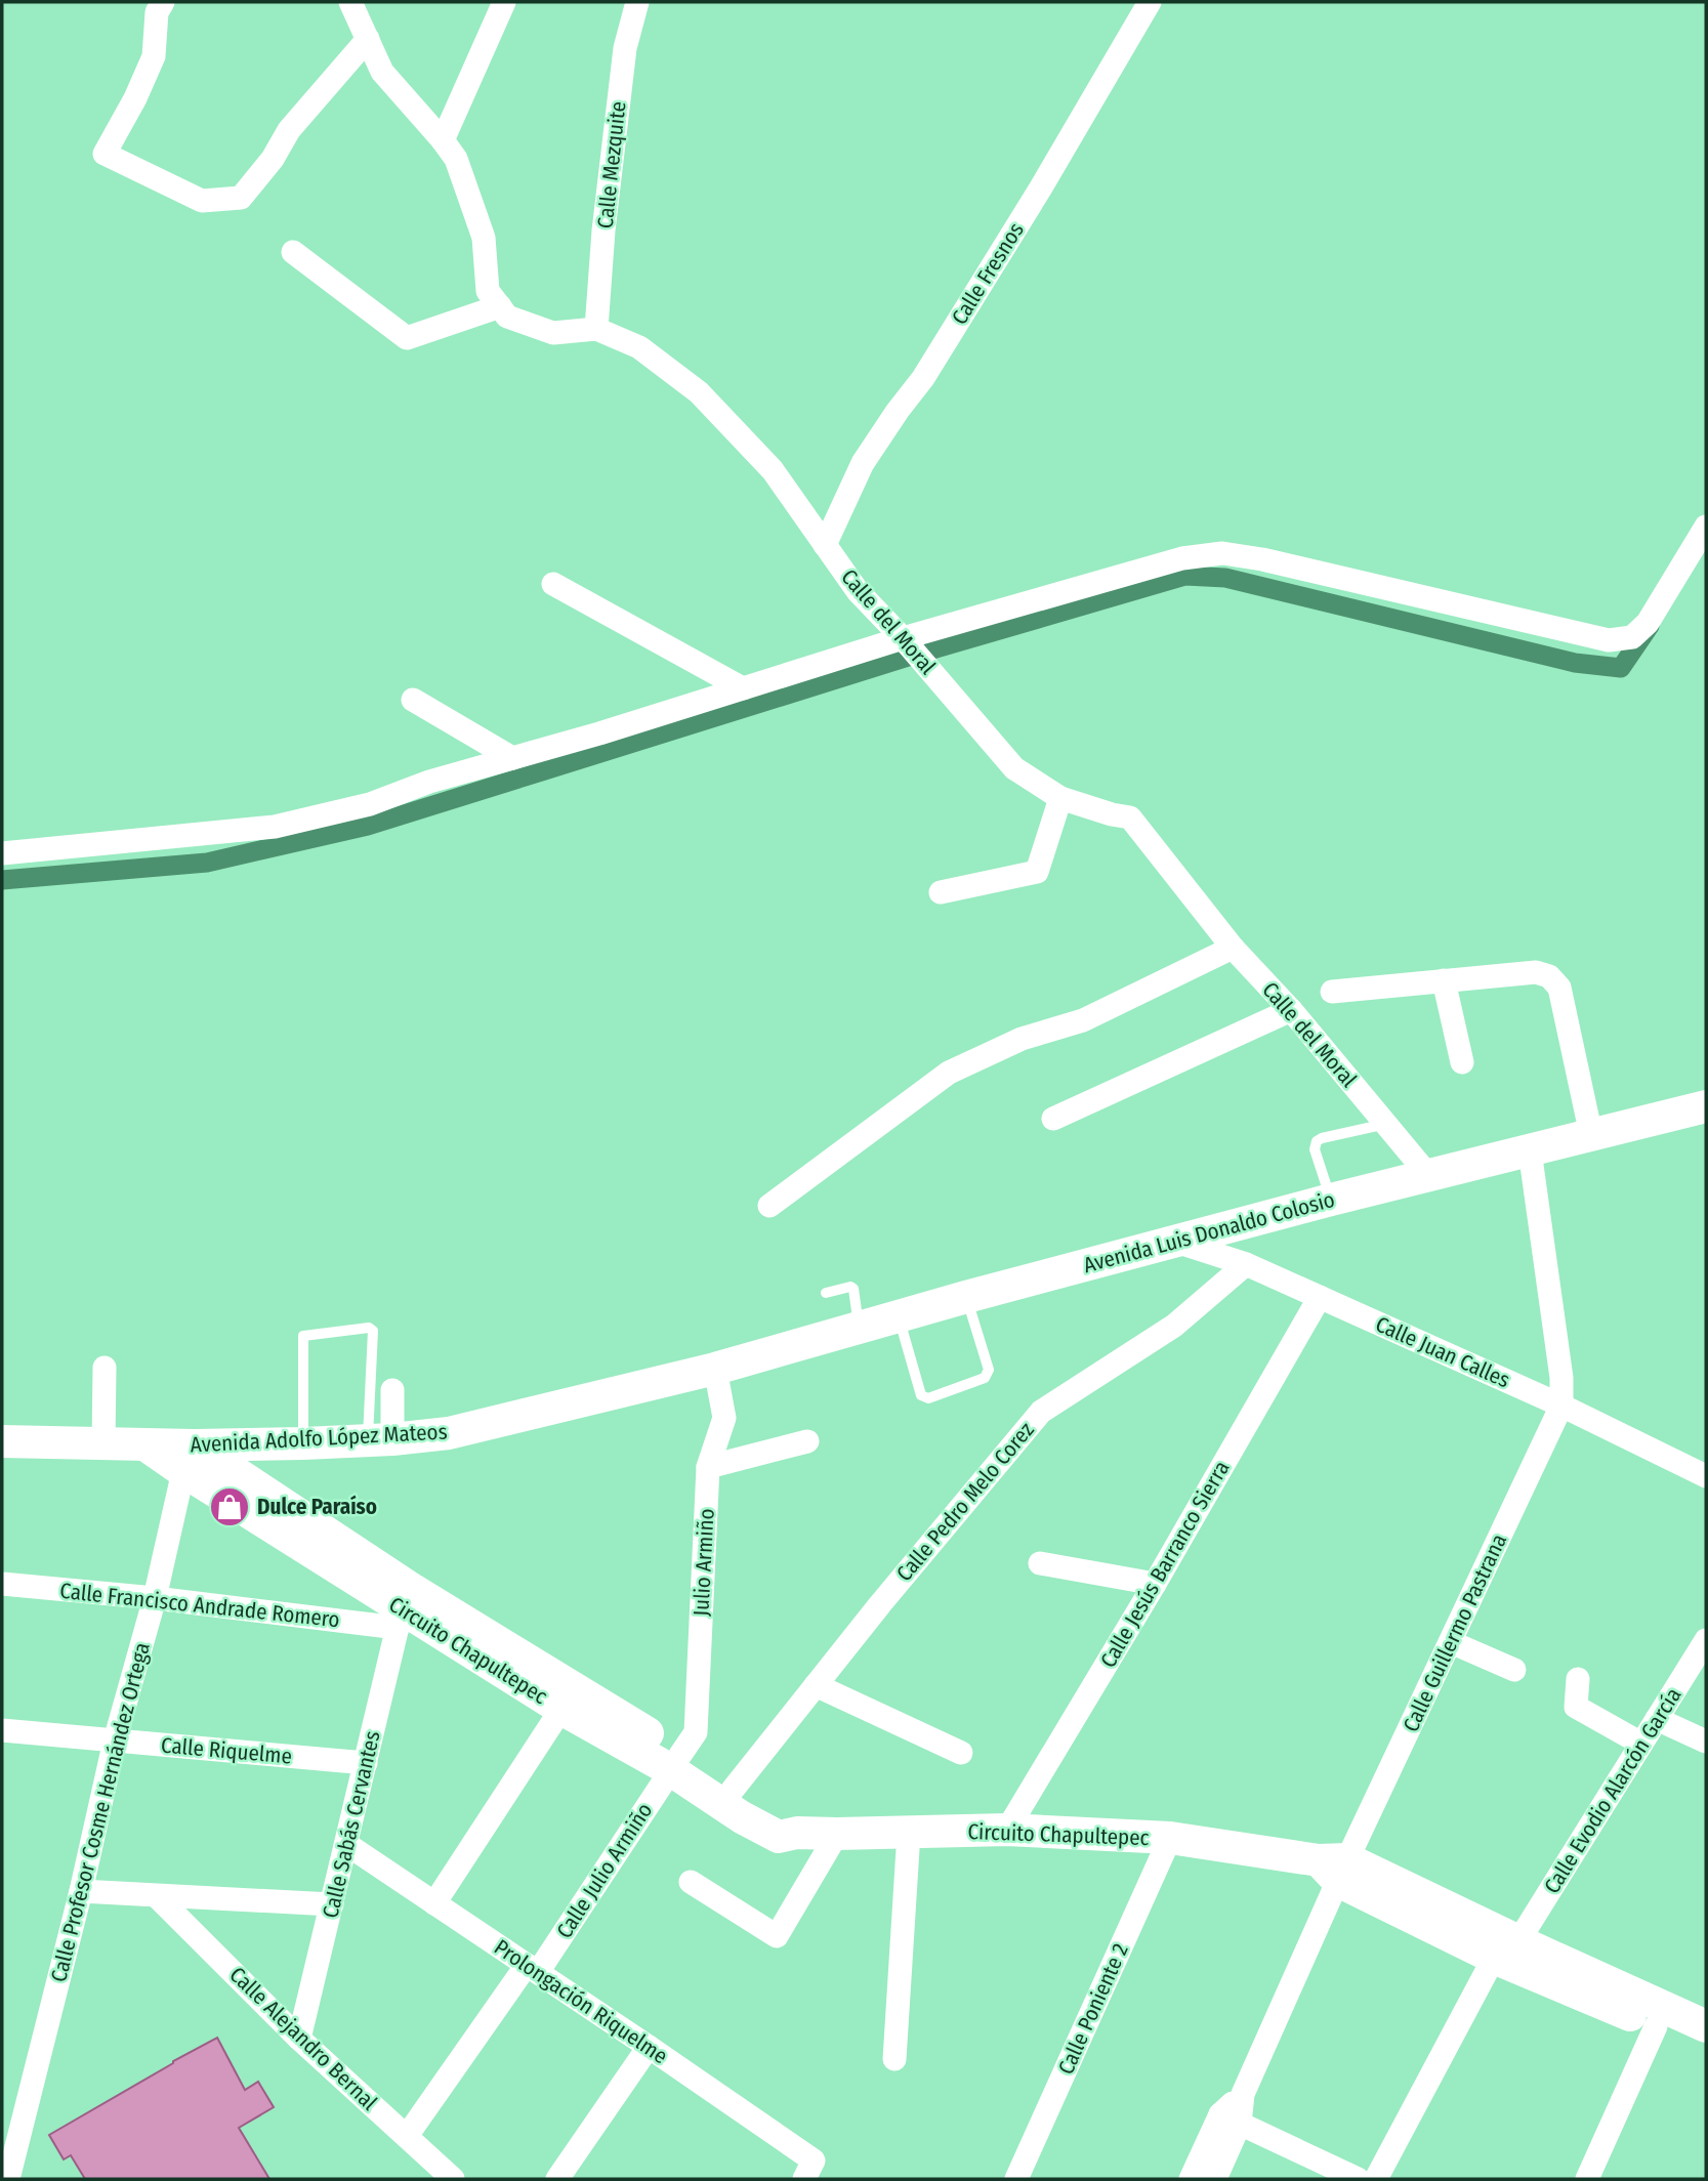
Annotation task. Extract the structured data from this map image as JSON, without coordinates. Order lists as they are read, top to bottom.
{
  "streets": {
    "main road": ["Avenida Luis Donaldo Colosio", "Avenida Adolfo López Mateos", "Circuito Chapultepec"],
    "street": [
      "Calle Mezquite",
      "Calle Fresnos",
      "Calle del Moral",
      "Calle Juan Calles",
      "Calle Pedro Melo Corez",
      "Julio Armiño",
      "Calle Jesús Barranco Sierra",
      "Calle Francisco Andrade Romero",
      "Calle Guillermo Pastrana",
      "Calle Riquelme",
      "Calle Evodio Alarcón García",
      "Calle Profesor Cosme Hernández Ortega",
      "Calle Sabás Cervantes",
      "Calle Julio Armiño",
      "Prolongación Riquelme",
      "Calle Poniente 2",
      "Calle Alejandro Bernal"
    ]
  },
  "crossings": [
    ["Calle Mezquite", "Calle del Moral"],
    ["Calle Fresnos", "Calle del Moral"],
    ["Calle del Moral", "Avenida Luis Donaldo Colosio"],
    ["Avenida Luis Donaldo Colosio", "Calle Juan Calles"],
    ["Avenida Luis Donaldo Colosio", "Avenida Adolfo López Mateos"],
    ["Avenida Luis Donaldo Colosio", "Julio Armiño"],
    ["Avenida Luis Donaldo Colosio", "Calle Guillermo Pastrana"],
    ["Calle Juan Calles", "Calle Pedro Melo Corez"],
    ["Calle Juan Calles", "Calle Jesús Barranco Sierra"],
    ["Calle Juan Calles", "Calle Guillermo Pastrana"],
    ["Avenida Adolfo López Mateos", "Julio Armiño"],
    ["Avenida Adolfo López Mateos", "Circuito Chapultepec"],
    ["Avenida Adolfo López Mateos", "Calle Profesor Cosme Hernández Ortega"],
    ["Calle Pedro Melo Corez", "Circuito Chapultepec"],
    ["Julio Armiño", "Circuito Chapultepec"],
    ["Julio Armiño", "Calle Julio Armiño"],
    ["Calle Jesús Barranco Sierra", "Circuito Chapultepec"],
    ["Calle Francisco Andrade Romero", "Circuito Chapultepec"],
    ["Calle Francisco Andrade Romero", "Calle Profesor Cosme Hernández Ortega"],
    ["Calle Francisco Andrade Romero", "Calle Sabás Cervantes"],
    ["Calle Guillermo Pastrana", "Circuito Chapultepec"],
    ["Circuito Chapultepec", "Calle Evodio Alarcón García"],
    ["Circuito Chapultepec", "Calle Profesor Cosme Hernández Ortega"],
    ["Circuito Chapultepec", "Calle Sabás Cervantes"],
    ["Circuito Chapultepec", "Calle Julio Armiño"],
    ["Circuito Chapultepec", "Calle Poniente 2"],
    ["Calle Riquelme", "Calle Profesor Cosme Hernández Ortega"],
    ["Calle Riquelme", "Calle Sabás Cervantes"],
    ["Calle Sabás Cervantes", "Prolongación Riquelme"],
    ["Calle Sabás Cervantes", "Calle Alejandro Bernal"],
    ["Calle Julio Armiño", "Prolongación Riquelme"],
    ["Calle Julio Armiño", "Calle Alejandro Bernal"]
  ],
  "places": {
    "shop": ["Dulce Paraíso"]
  }
}
